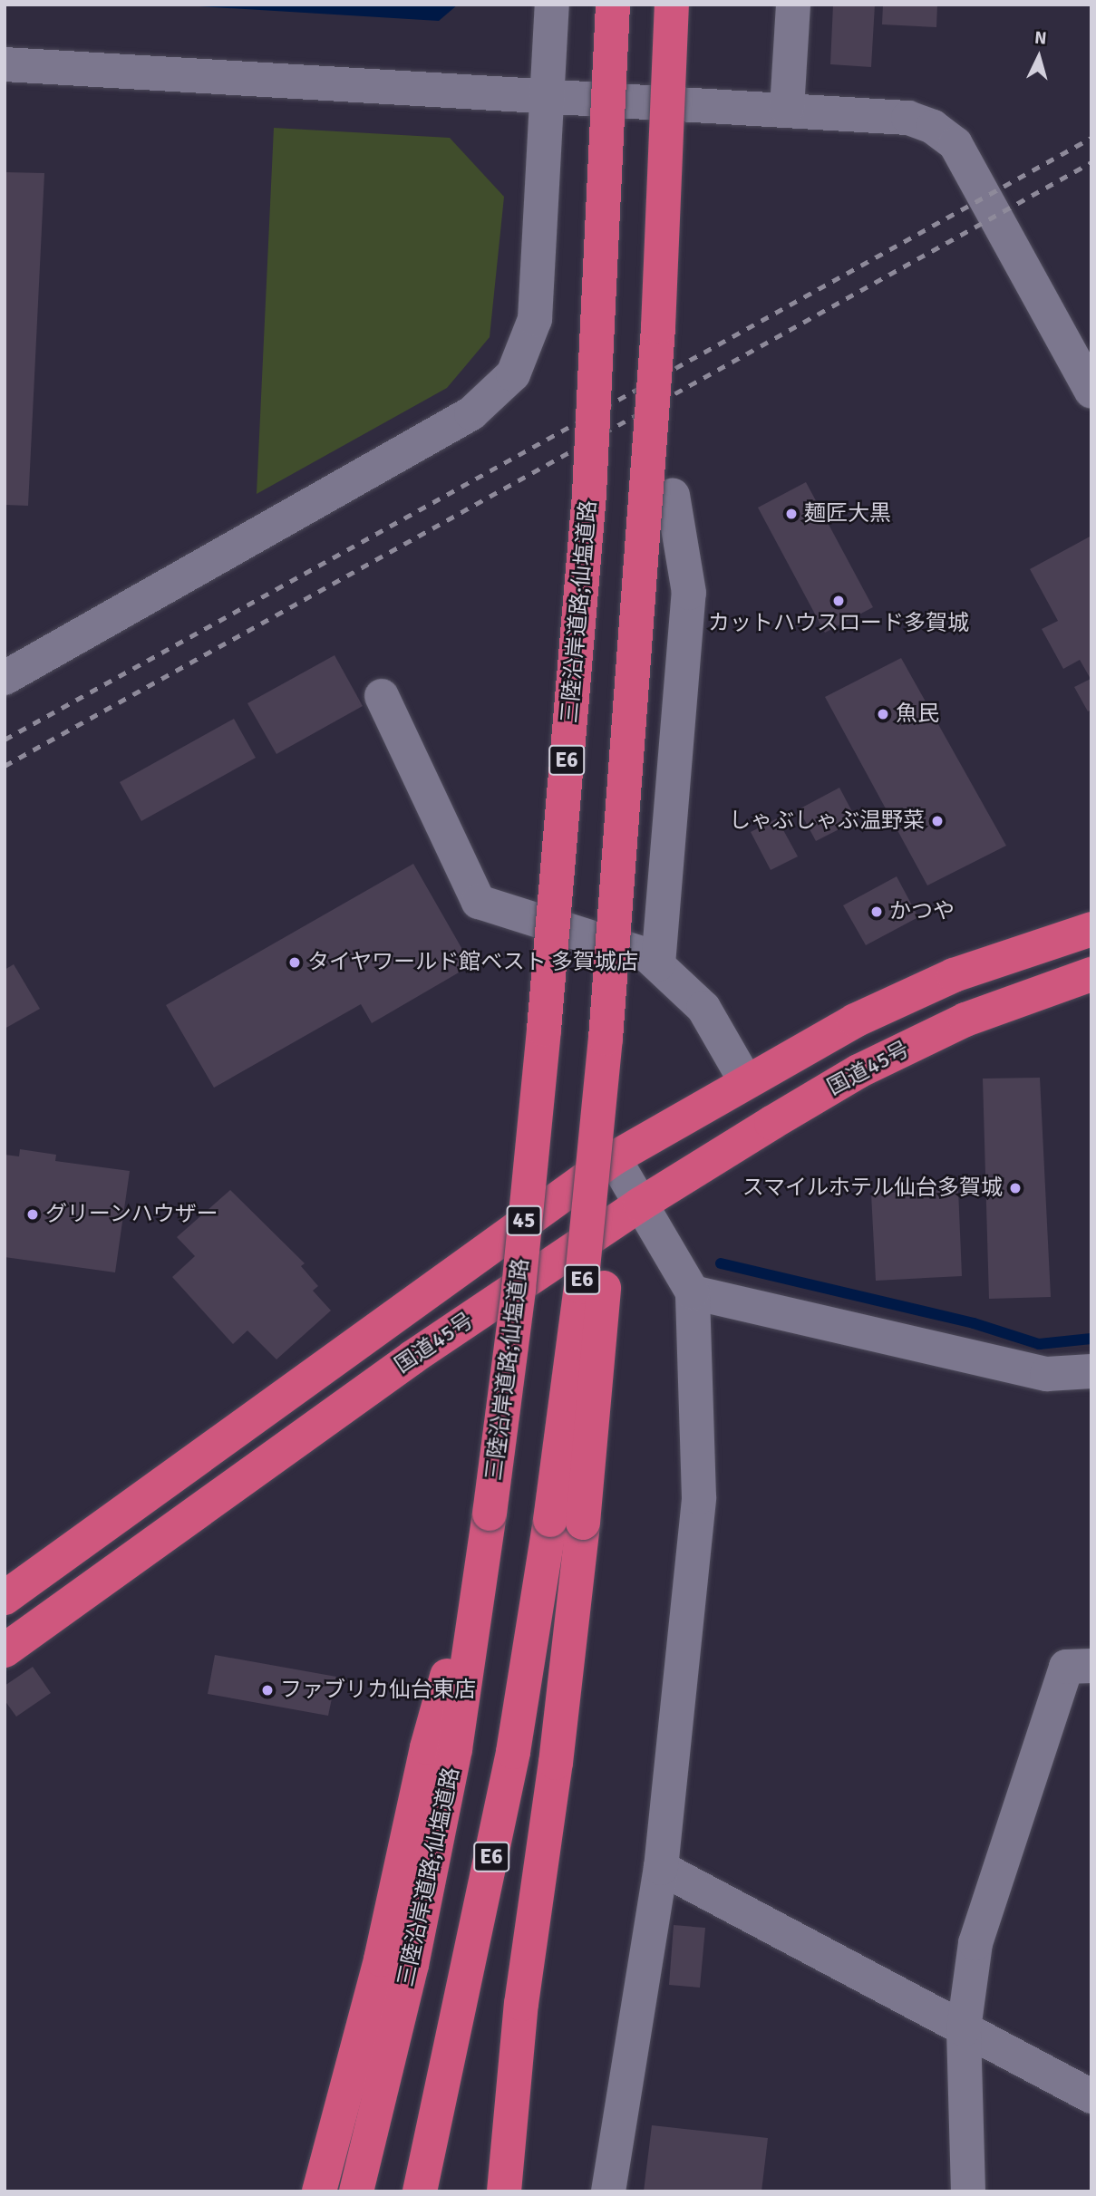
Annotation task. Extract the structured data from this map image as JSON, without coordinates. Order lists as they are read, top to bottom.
{
  "streets": {
    "highway": [
      "三陸沿岸道路;仙塩道路",
      "E6",
      "国道45号",
      "45"
    ]
  },
  "places": [
    "麺匠大黒",
    "カットハウスロード多賀城",
    "魚民",
    "しゃぶしゃぶ温野菜",
    "かつや",
    "タイヤワールド館ベスト 多賀城店",
    "スマイルホテル仙台多賀城",
    "グリーンハウザー",
    "ファブリカ仙台東店"
  ],
  "north": "top"
}
